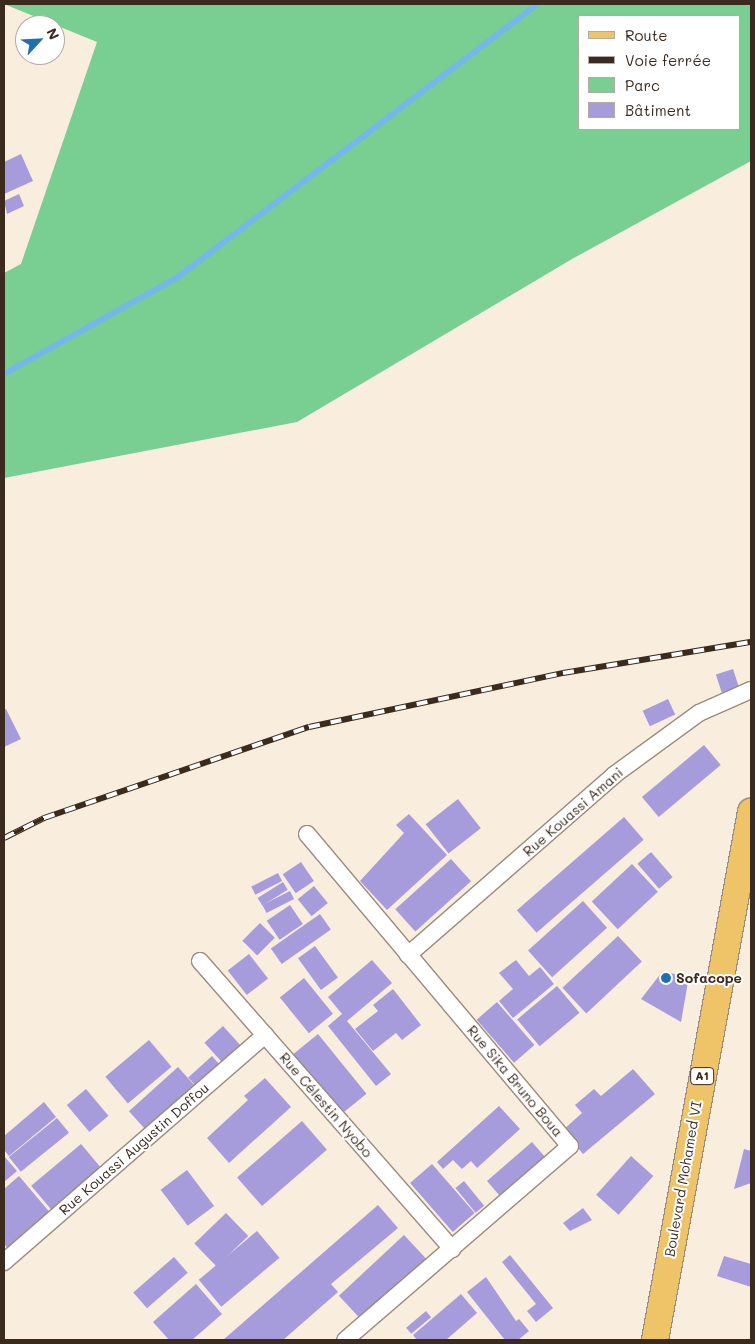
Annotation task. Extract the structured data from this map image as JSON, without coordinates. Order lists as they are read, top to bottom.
{
  "streets": {
    "main road": ["A1", "Boulevard Mohamed VI"],
    "street": [
      "Rue Kouassi Amani",
      "Rue Sika Bruno Boua",
      "Rue Célestin Nyobo",
      "Rue Kouassi Augustin Doffou"
    ]
  },
  "crossings": [
    ["Rue Kouassi Amani", "Rue Sika Bruno Boua"],
    ["Rue Sika Bruno Boua", "Rue Célestin Nyobo"],
    ["Rue Célestin Nyobo", "Rue Kouassi Augustin Doffou"]
  ],
  "places": ["Sofacope"],
  "legend": [
    "Route",
    "Voie ferrée",
    "Parc",
    "Bâtiment"
  ],
  "north": "top right"
}
